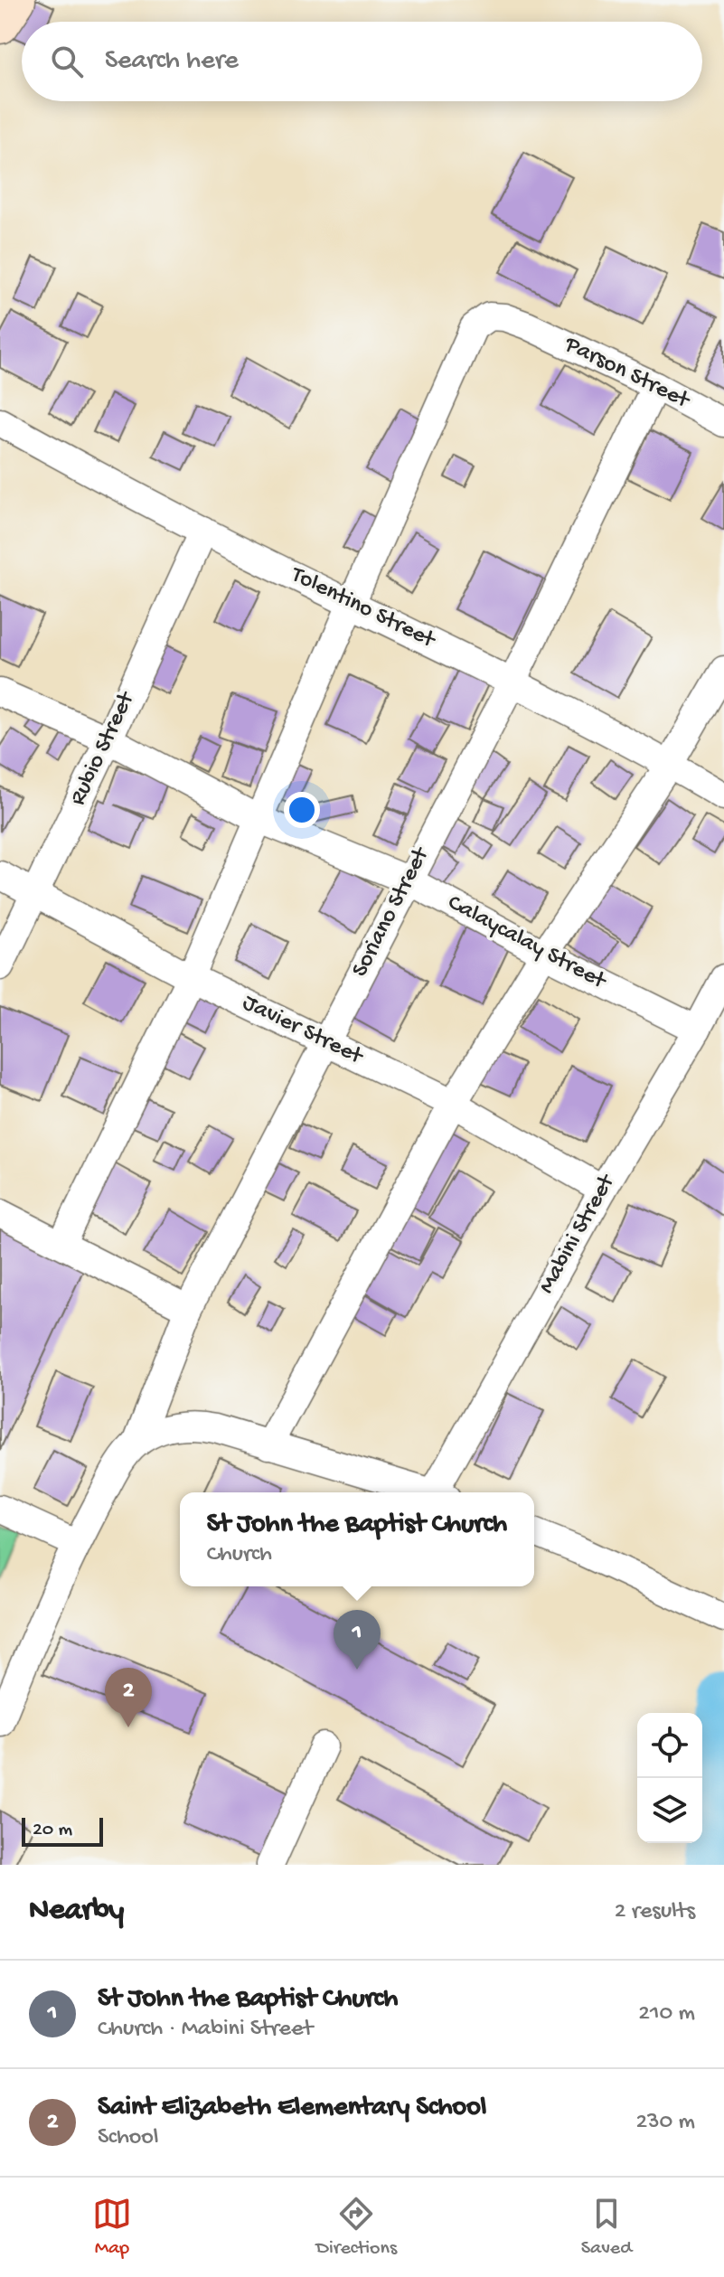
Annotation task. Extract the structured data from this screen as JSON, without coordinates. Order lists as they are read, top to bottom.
{
  "streets": {
    "street": [
      "Parson Street",
      "Tolentino Street",
      "Rubio Street",
      "Soriano Street",
      "Calaycalay Street",
      "Javier Street",
      "Mabini Street"
    ]
  },
  "crossings": [
    ["Parson Street", "Tolentino Street"],
    ["Parson Street", "Soriano Street"],
    ["Parson Street", "Calaycalay Street"],
    ["Parson Street", "Javier Street"],
    ["Tolentino Street", "Rubio Street"],
    ["Tolentino Street", "Soriano Street"],
    ["Rubio Street", "Calaycalay Street"],
    ["Rubio Street", "Javier Street"],
    ["Soriano Street", "Calaycalay Street"],
    ["Soriano Street", "Javier Street"],
    ["Calaycalay Street", "Mabini Street"],
    ["Javier Street", "Mabini Street"]
  ],
  "scale_bar": "20 m",
  "page": {
    "search": "Search here",
    "popup": ["St John the Baptist Church", "Church"],
    "pins": ["1", "2"],
    "scale": "20 m",
    "heading": ["Nearby", "2 results"],
    "list": [
      {
        "mark": "1",
        "name": "St John the Baptist Church",
        "note": "Church · Mabini Street",
        "value": "210 m"
      },
      {
        "mark": "2",
        "name": "Saint Elizabeth Elementary School",
        "note": "School",
        "value": "230 m"
      }
    ],
    "nav": ["Map", "Directions", "Saved"]
  }
}
